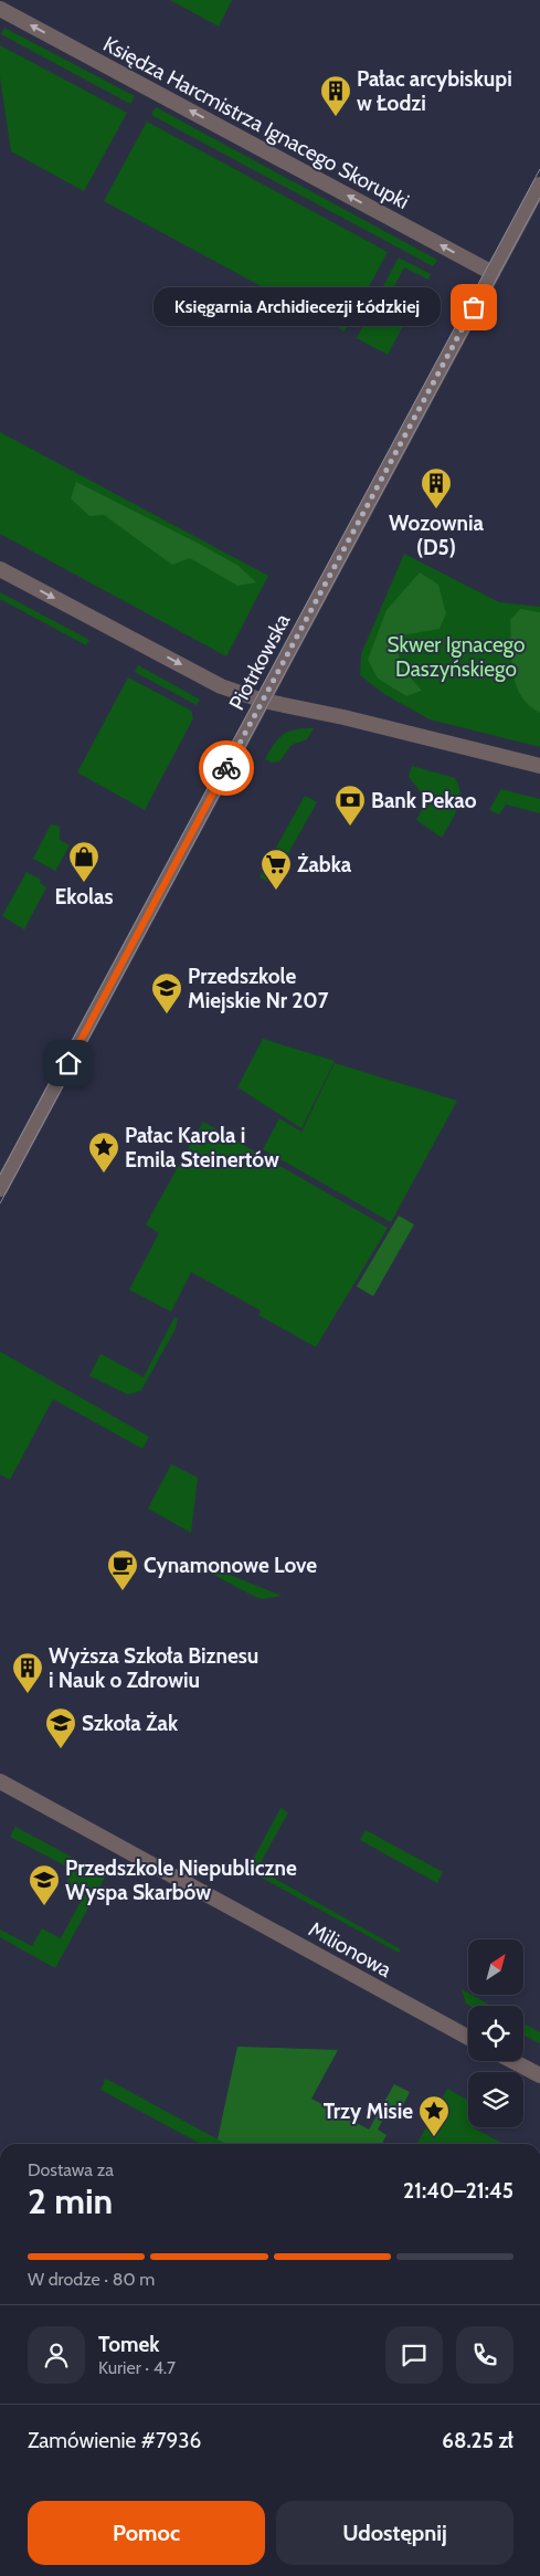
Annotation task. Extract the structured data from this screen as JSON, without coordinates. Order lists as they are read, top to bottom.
{
  "streets": {
    "street": ["Księdza Harcmistrza Ignacego Skorupki", "Piotrkowska", "Milionowa"]
  },
  "crossings": [
    ["Księdza Harcmistrza Ignacego Skorupki", "Piotrkowska"]
  ],
  "one_way": ["Księdza Harcmistrza Ignacego Skorupki"],
  "parks": ["Skwer Ignacego Daszyńskiego"],
  "places": {
    "building": ["Pałac arcybiskupi w Łodzi", "Wozownia (D5)", "Wyższa Szkoła Biznesu i Nauk o Zdrowiu"],
    "other": ["Księgarnia Archidiecezji Łódzkiej"],
    "bank": ["Bank Pekao"],
    "shop": ["Ekolas"],
    "supermarket": ["Żabka"],
    "school or university": ["Przedszkole Miejskie Nr 207", "Szkoła Żak", "Przedszkole Niepubliczne Wyspa Skarbów"],
    "place": ["Pałac Karola i Emila Steinertów", "Trzy Misie"],
    "cafe": ["Cynamonowe Love"]
  },
  "north": "top right",
  "page": {
    "bubble": "Księgarnia Archidiecezji Łódzkiej",
    "heading": ["2 min", "Dostawa za", "21:40–21:45"],
    "panel": [
      "Tomek",
      "Kurier · 4.7",
      "Zamówienie #7936",
      "68.25 zł"
    ],
    "bar": "W drodze · 80 m",
    "buttons": ["Pomoc", "Udostępnij"]
  }
}
